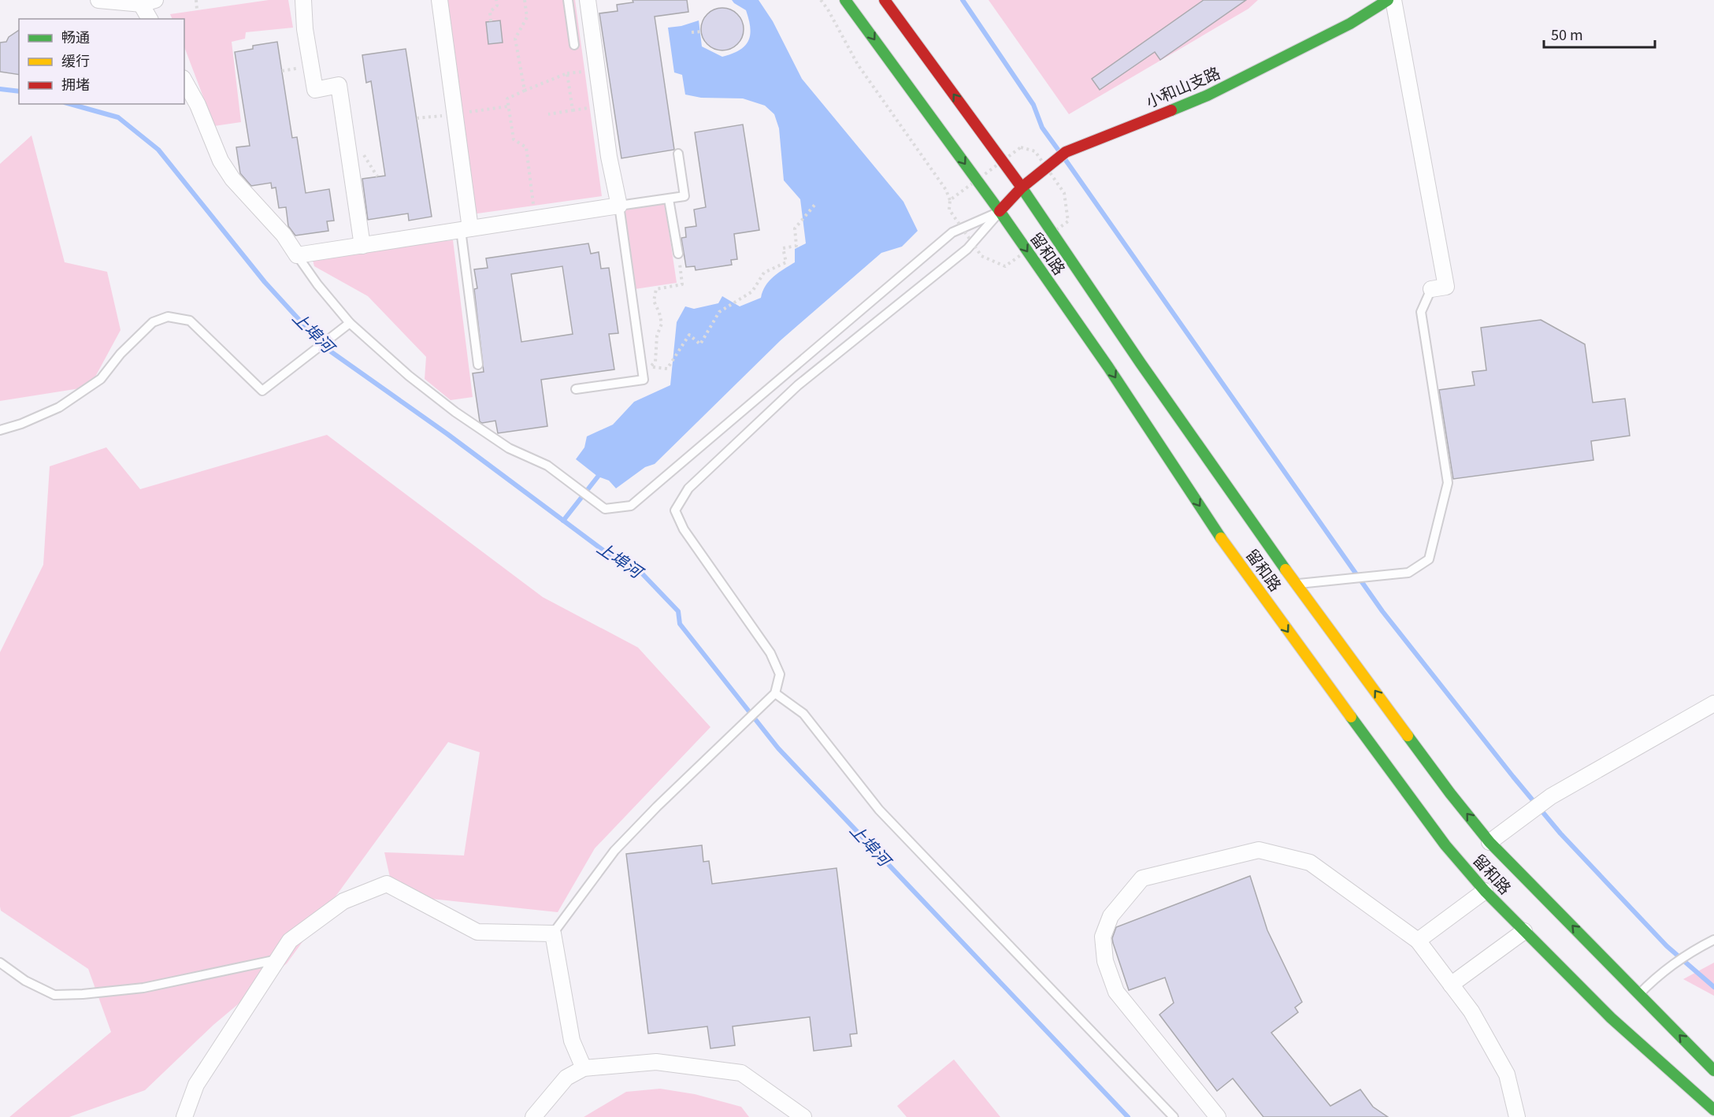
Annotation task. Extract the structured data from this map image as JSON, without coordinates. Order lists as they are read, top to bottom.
{
  "streets": {
    "main road": ["小和山支路", "留和路"]
  },
  "crossings": [
    ["小和山支路", "留和路"]
  ],
  "water": ["上埠河"],
  "legend": ["畅通", "缓行", "拥堵"],
  "scale_bar": "50 m"
}
